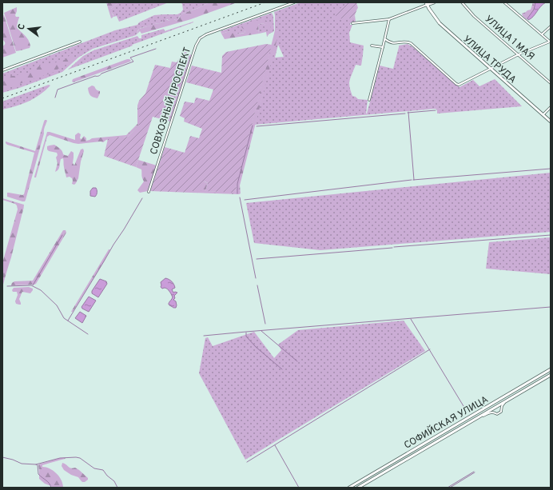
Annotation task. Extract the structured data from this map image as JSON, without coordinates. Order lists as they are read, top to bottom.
{
  "streets": {
    "main road": ["УЛИЦА ТРУДА", "СОФИЙСКАЯ УЛИЦА"],
    "street": ["УЛИЦА 1 МАЯ", "СОВХОЗНЫЙ ПРОСПЕКТ"]
  },
  "north": "left"
}
